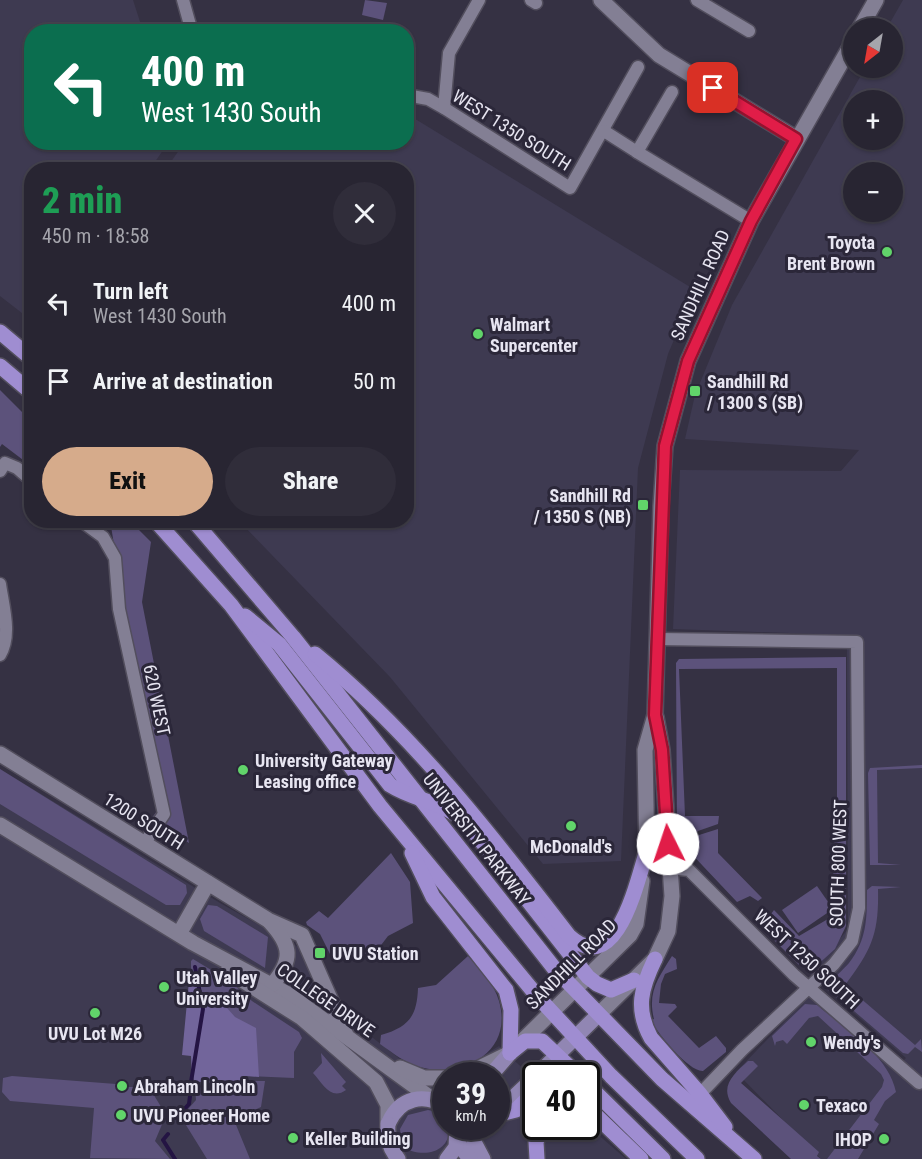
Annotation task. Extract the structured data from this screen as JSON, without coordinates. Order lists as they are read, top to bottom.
{
  "streets": {
    "main road": ["SANDHILL ROAD", "UNIVERSITY PARKWAY"],
    "street": [
      "WEST 1350 SOUTH",
      "620 WEST",
      "1200 SOUTH",
      "SOUTH 800 WEST",
      "WEST 1250 SOUTH",
      "COLLEGE DRIVE"
    ]
  },
  "crossings": [
    ["SANDHILL ROAD", "UNIVERSITY PARKWAY"],
    ["SANDHILL ROAD", "SOUTH 800 WEST"],
    ["SANDHILL ROAD", "WEST 1250 SOUTH"],
    ["620 WEST", "1200 SOUTH"],
    ["1200 SOUTH", "COLLEGE DRIVE"],
    ["SOUTH 800 WEST", "WEST 1250 SOUTH"]
  ],
  "places": {
    "other": [
      "Toyota Brent Brown",
      "Walmart Supercenter",
      "University Gateway Leasing office",
      "McDonald's",
      "Utah Valley University",
      "UVU Lot M26",
      "Wendy's",
      "Abraham Lincoln",
      "Texaco",
      "UVU Pioneer Home",
      "Keller Building",
      "IHOP"
    ],
    "transit": ["Sandhill Rd / 1300 S (SB)", "Sandhill Rd / 1350 S (NB)", "UVU Station"]
  },
  "north": "bottom left",
  "page": {
    "map_buttons": ["+", "−"],
    "turn": ["400 m", "West 1430 South"],
    "heading": ["2 min", "450 m · 18:58"],
    "list": [
      {
        "name": "Turn left",
        "note": "West 1430 South",
        "value": "400 m"
      },
      {
        "name": "Arrive at destination",
        "value": "50 m"
      }
    ],
    "buttons": ["Exit", "Share"],
    "speed": "39 km/h",
    "limit": "40"
  }
}
